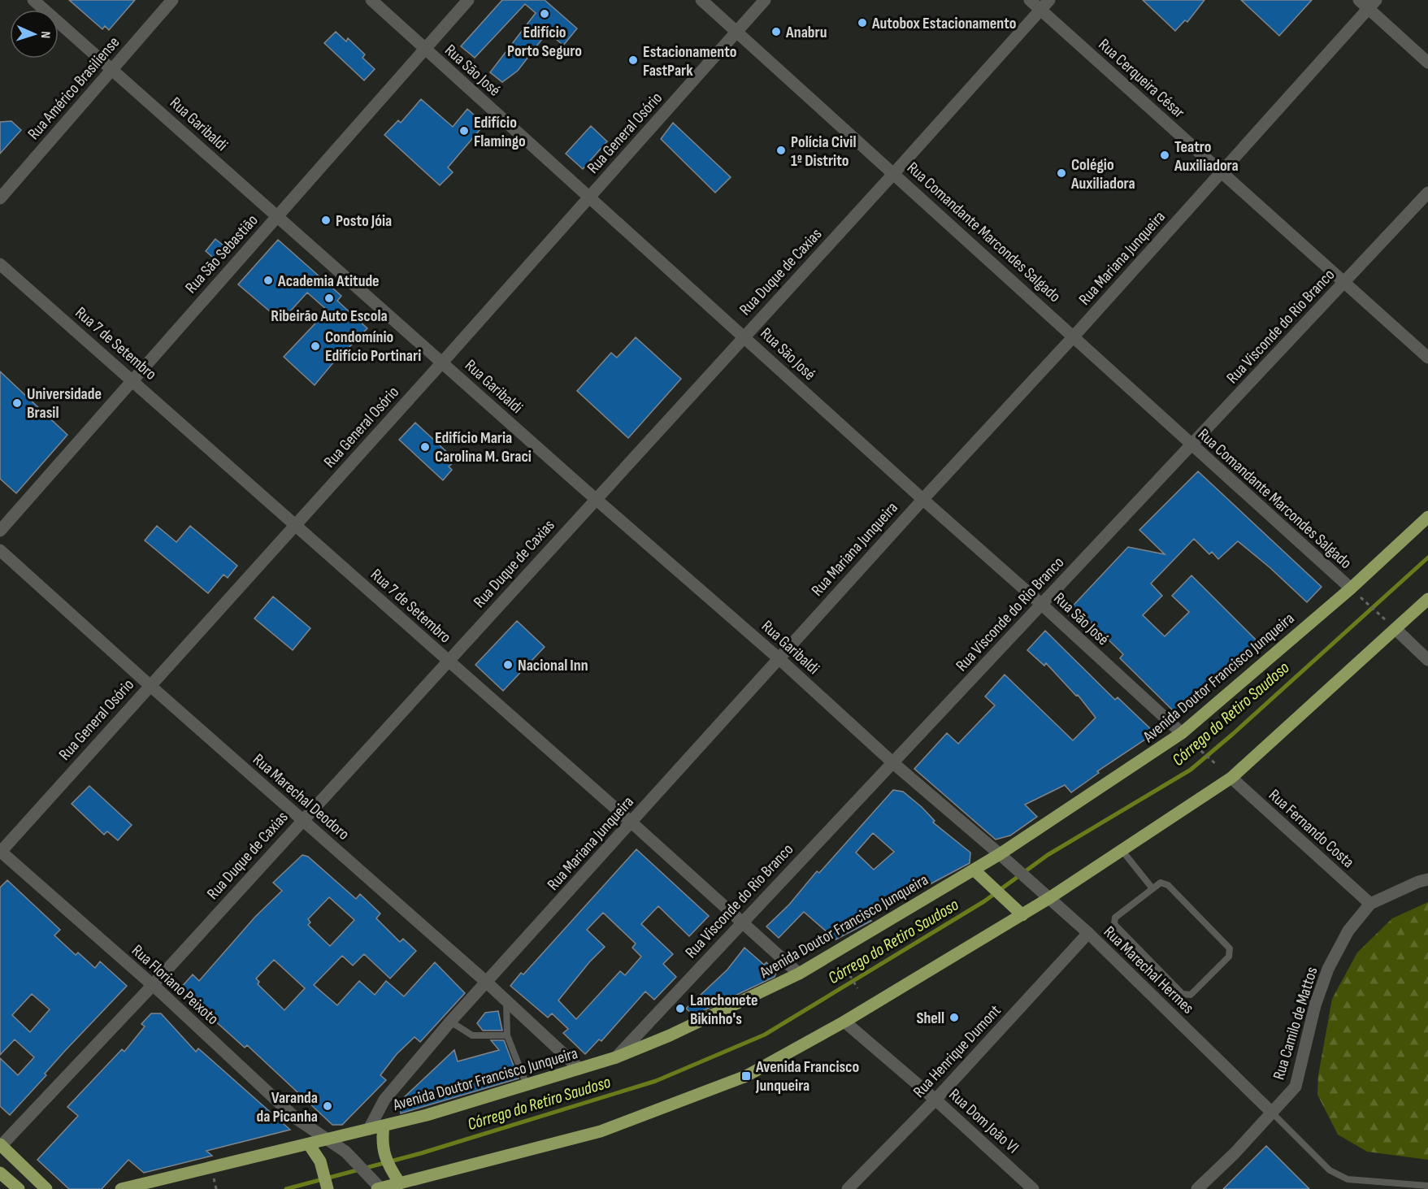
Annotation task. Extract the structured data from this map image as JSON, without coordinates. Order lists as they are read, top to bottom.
{
  "streets": {
    "main road": ["Avenida Doutor Francisco Junqueira"],
    "street": [
      "Rua São José",
      "Rua Cerqueira César",
      "Rua Américo Brasiliense",
      "Rua Garibaldi",
      "Rua General Osório",
      "Rua Comandante Marcondes Salgado",
      "Rua São Sebastião",
      "Rua Mariana Junqueira",
      "Rua Duque de Caxias",
      "Rua Visconde do Rio Branco",
      "Rua 7 de Setembro",
      "Rua Marechal Deodoro",
      "Rua Fernando Costa",
      "Rua Marechal Hermes",
      "Rua Floriano Peixoto",
      "Rua Camilo de Mattos",
      "Rua Henrique Dumont",
      "Rua Dom João VI"
    ]
  },
  "crossings": [
    ["Rua São José", "Rua General Osório"],
    ["Rua São José", "Rua São Sebastião"],
    ["Rua São José", "Rua Mariana Junqueira"],
    ["Rua São José", "Rua Duque de Caxias"],
    ["Rua São José", "Rua Visconde do Rio Branco"],
    ["Rua São José", "Avenida Doutor Francisco Junqueira"],
    ["Rua Cerqueira César", "Rua Mariana Junqueira"],
    ["Rua Cerqueira César", "Rua Duque de Caxias"],
    ["Rua Cerqueira César", "Rua Visconde do Rio Branco"],
    ["Rua Américo Brasiliense", "Rua Garibaldi"],
    ["Rua Garibaldi", "Rua General Osório"],
    ["Rua Garibaldi", "Rua São Sebastião"],
    ["Rua Garibaldi", "Rua Mariana Junqueira"],
    ["Rua Garibaldi", "Rua Duque de Caxias"],
    ["Rua Garibaldi", "Rua Visconde do Rio Branco"],
    ["Rua Garibaldi", "Avenida Doutor Francisco Junqueira"],
    ["Rua Garibaldi", "Rua Marechal Hermes"],
    ["Rua General Osório", "Rua Comandante Marcondes Salgado"],
    ["Rua General Osório", "Rua 7 de Setembro"],
    ["Rua General Osório", "Rua Marechal Deodoro"],
    ["Rua General Osório", "Rua Floriano Peixoto"],
    ["Rua Comandante Marcondes Salgado", "Rua Mariana Junqueira"],
    ["Rua Comandante Marcondes Salgado", "Rua Duque de Caxias"],
    ["Rua Comandante Marcondes Salgado", "Rua Visconde do Rio Branco"],
    ["Rua Comandante Marcondes Salgado", "Avenida Doutor Francisco Junqueira"],
    ["Rua São Sebastião", "Rua 7 de Setembro"],
    ["Rua Mariana Junqueira", "Rua 7 de Setembro"],
    ["Rua Mariana Junqueira", "Avenida Doutor Francisco Junqueira"],
    ["Rua Mariana Junqueira", "Rua Marechal Deodoro"],
    ["Rua Duque de Caxias", "Rua 7 de Setembro"],
    ["Rua Duque de Caxias", "Rua Marechal Deodoro"],
    ["Rua Duque de Caxias", "Rua Floriano Peixoto"],
    ["Rua Visconde do Rio Branco", "Rua 7 de Setembro"],
    ["Rua Visconde do Rio Branco", "Avenida Doutor Francisco Junqueira"],
    ["Rua 7 de Setembro", "Avenida Doutor Francisco Junqueira"],
    ["Avenida Doutor Francisco Junqueira", "Rua Marechal Deodoro"],
    ["Avenida Doutor Francisco Junqueira", "Rua Marechal Hermes"],
    ["Avenida Doutor Francisco Junqueira", "Rua Floriano Peixoto"],
    ["Rua Fernando Costa", "Rua Camilo de Mattos"],
    ["Rua Marechal Hermes", "Rua Camilo de Mattos"],
    ["Rua Marechal Hermes", "Rua Henrique Dumont"],
    ["Rua Henrique Dumont", "Rua Dom João VI"]
  ],
  "water": ["Córrego do Retiro Saudoso"],
  "places": {
    "other": [
      "Edifício Porto Seguro",
      "Autobox Estacionamento",
      "Anabru",
      "Estacionamento FastPark",
      "Edifício Flamingo",
      "Polícia Civil 1º Distrito",
      "Teatro Auxiliadora",
      "Colégio Auxiliadora",
      "Posto Jóia",
      "Academia Atitude",
      "Ribeirão Auto Escola",
      "Condomínio Edifício Portinari",
      "Universidade Brasil",
      "Edifício Maria Carolina M. Graci",
      "Nacional Inn",
      "Lanchonete Bikinho's",
      "Shell",
      "Varanda da Picanha"
    ],
    "transit": ["Avenida Francisco Junqueira"]
  },
  "north": "right"
}
